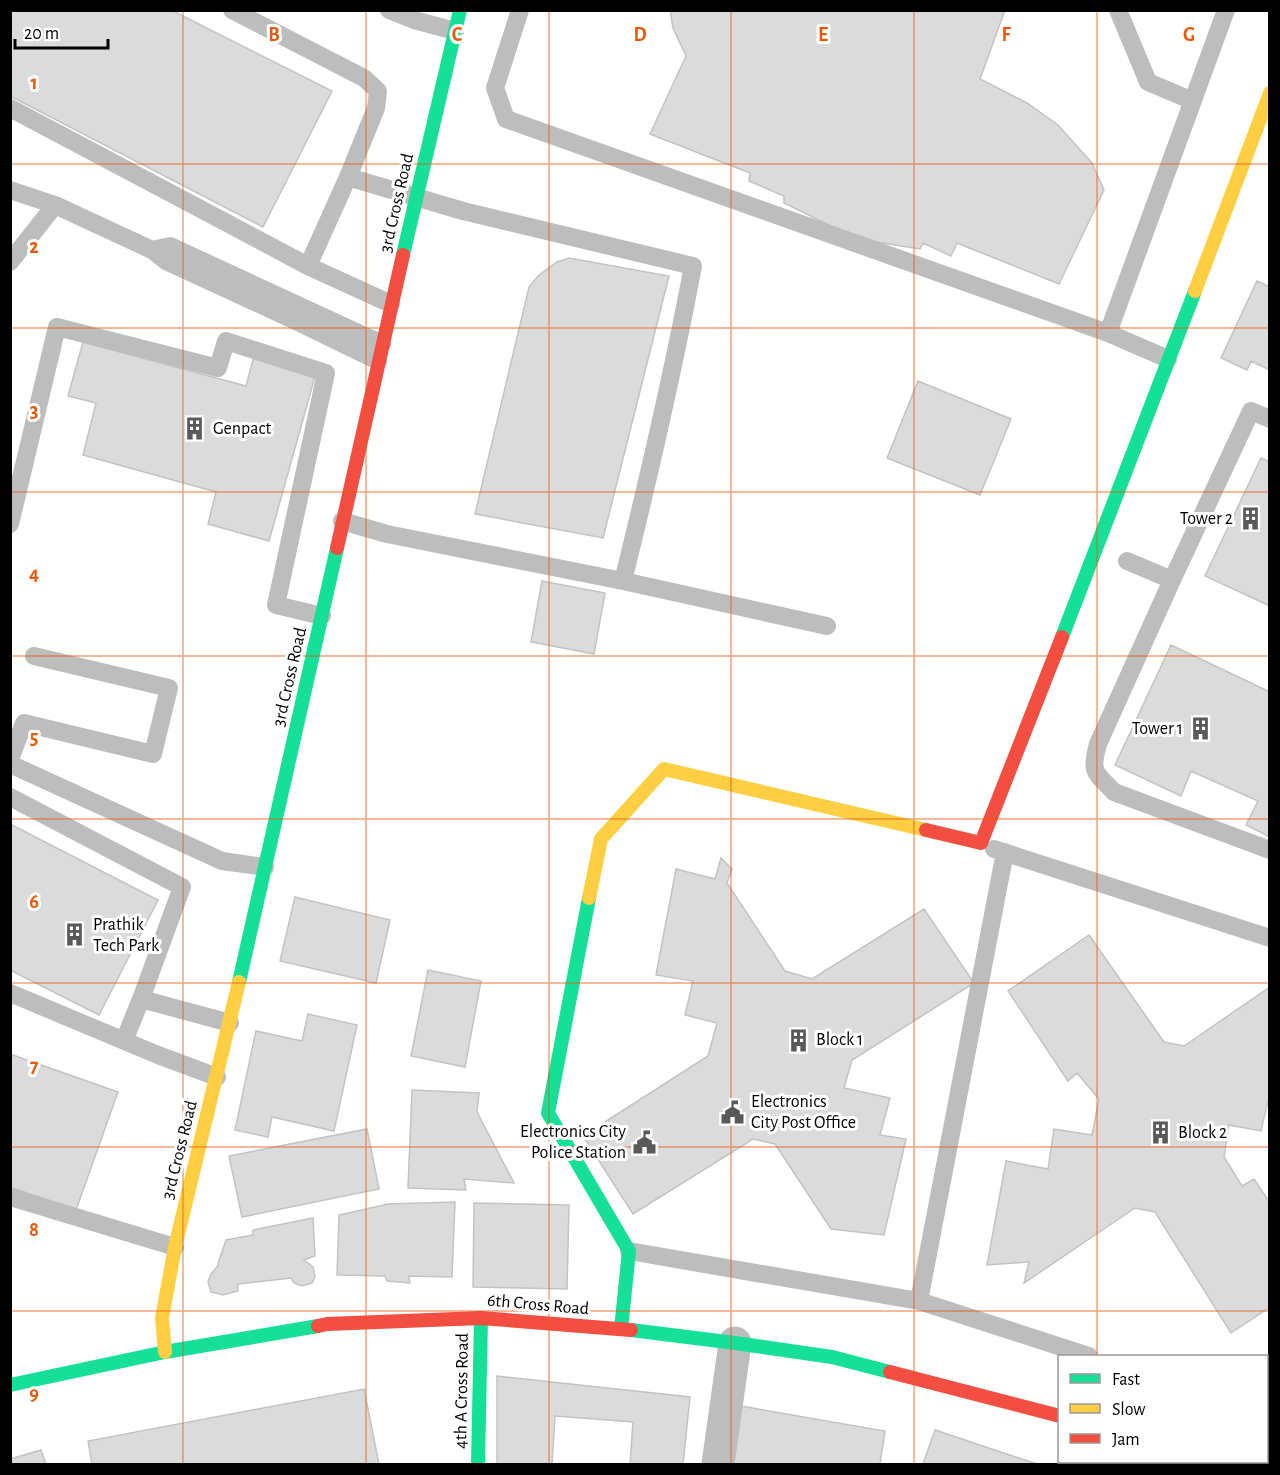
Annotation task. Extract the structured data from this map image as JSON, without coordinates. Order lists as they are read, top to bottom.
{
  "streets": {
    "street": ["3rd Cross Road", "6th Cross Road", "4th A Cross Road"]
  },
  "crossings": [
    ["3rd Cross Road", "6th Cross Road"],
    ["6th Cross Road", "4th A Cross Road"]
  ],
  "places": {
    "building": [
      "Genpact",
      "Tower 2",
      "Tower 1",
      "Prathik Tech Park",
      "Block 1",
      "Block 2"
    ],
    "public building": ["Electronics City Post Office", "Electronics City Police Station"]
  },
  "legend": ["Fast", "Slow", "Jam"],
  "scale_bar": "20 m",
  "grid": {
    "columns": [
      "B",
      "C",
      "D",
      "E",
      "F",
      "G"
    ],
    "rows": [
      "1",
      "2",
      "3",
      "4",
      "5",
      "6",
      "7",
      "8",
      "9"
    ]
  }
}
